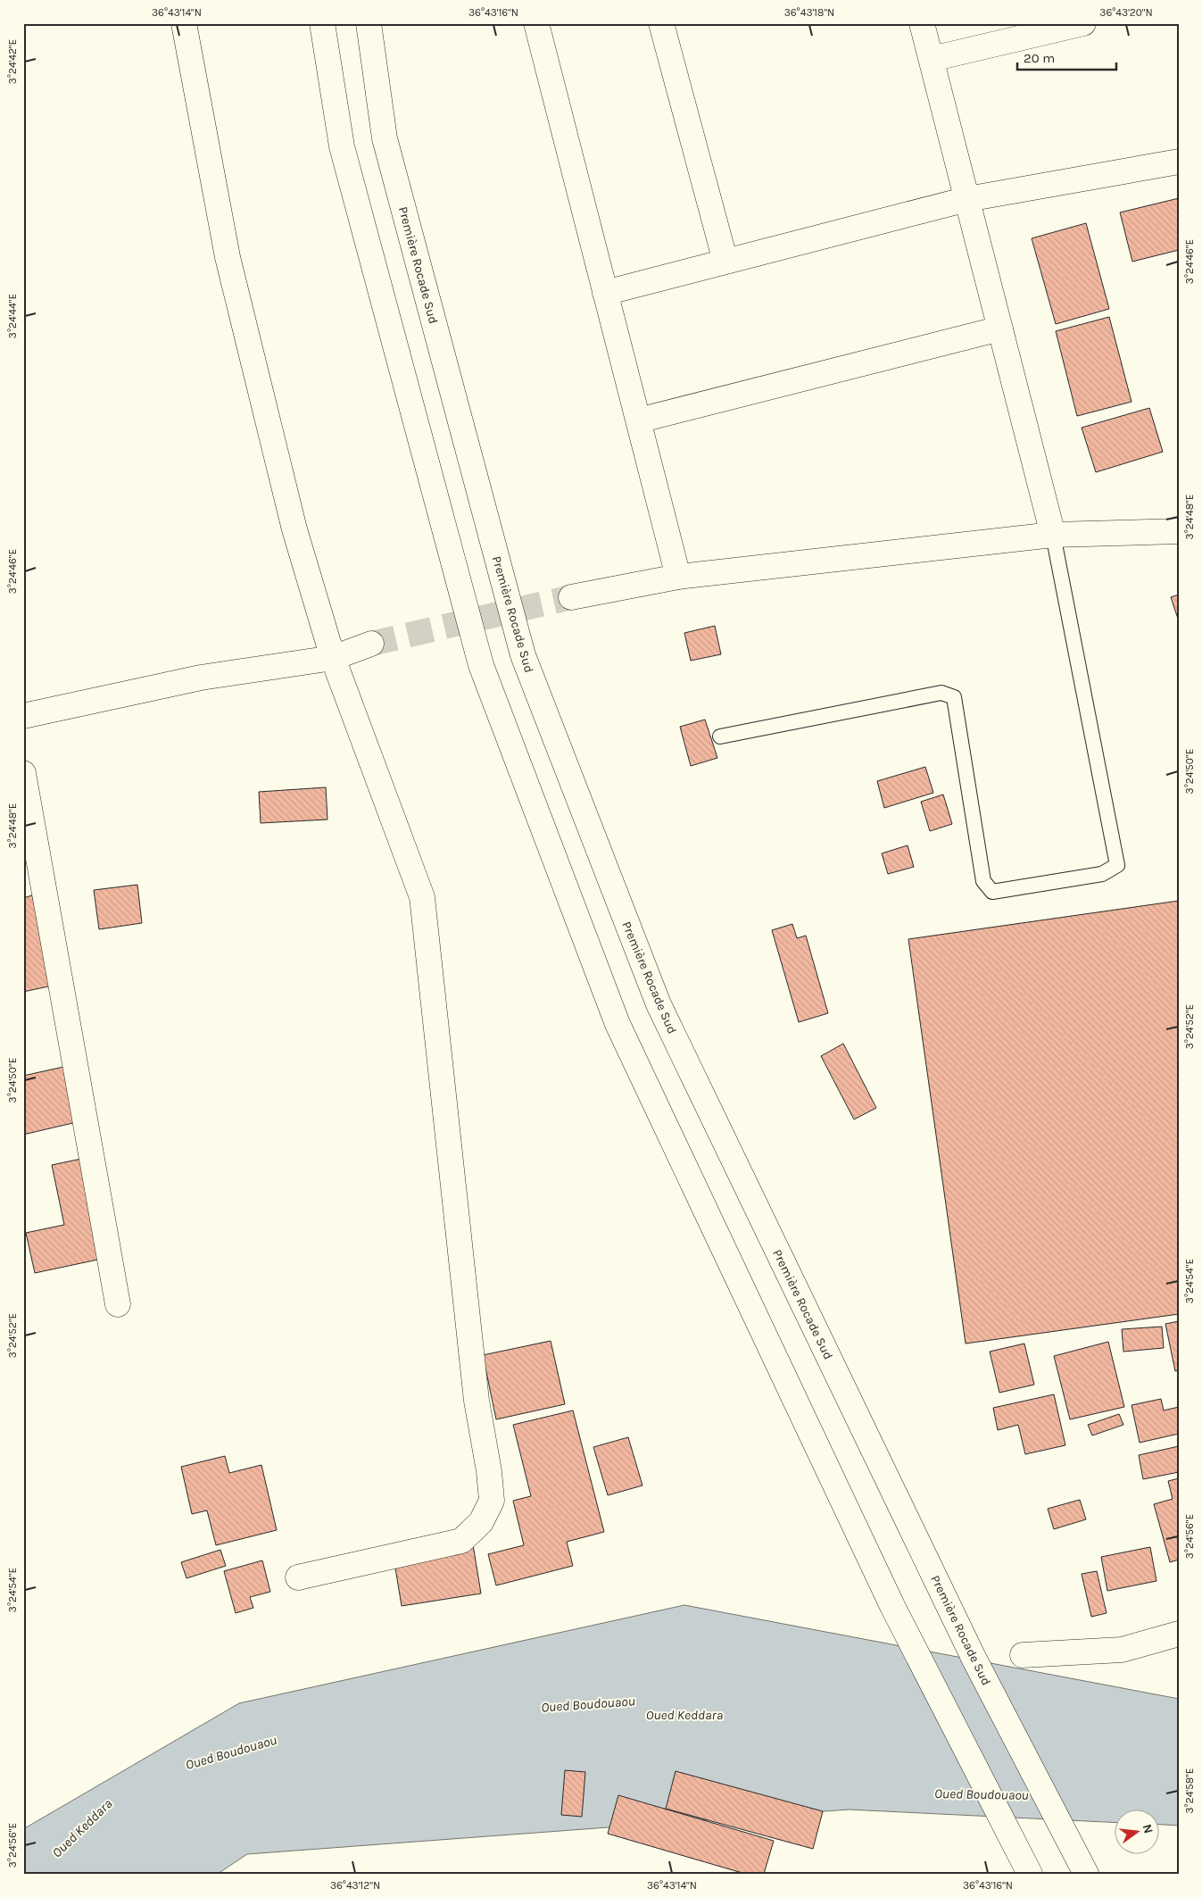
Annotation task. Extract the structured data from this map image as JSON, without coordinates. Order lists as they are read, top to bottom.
{
  "streets": {
    "main road": ["Première Rocade Sud"]
  },
  "water": ["Oued Boudouaou", "Oued Keddara"],
  "scale_bar": "20 m",
  "north": "right",
  "coordinates": [
    "36°43'14\"N",
    "36°43'16\"N",
    "36°43'18\"N",
    "36°43'20\"N",
    "3°24'42\"E",
    "3°24'46\"E",
    "3°24'44\"E",
    "3°24'48\"E",
    "3°24'50\"E",
    "3°24'52\"E",
    "3°24'54\"E",
    "3°24'56\"E",
    "3°24'58\"E",
    "36°43'12\"N"
  ]
}
